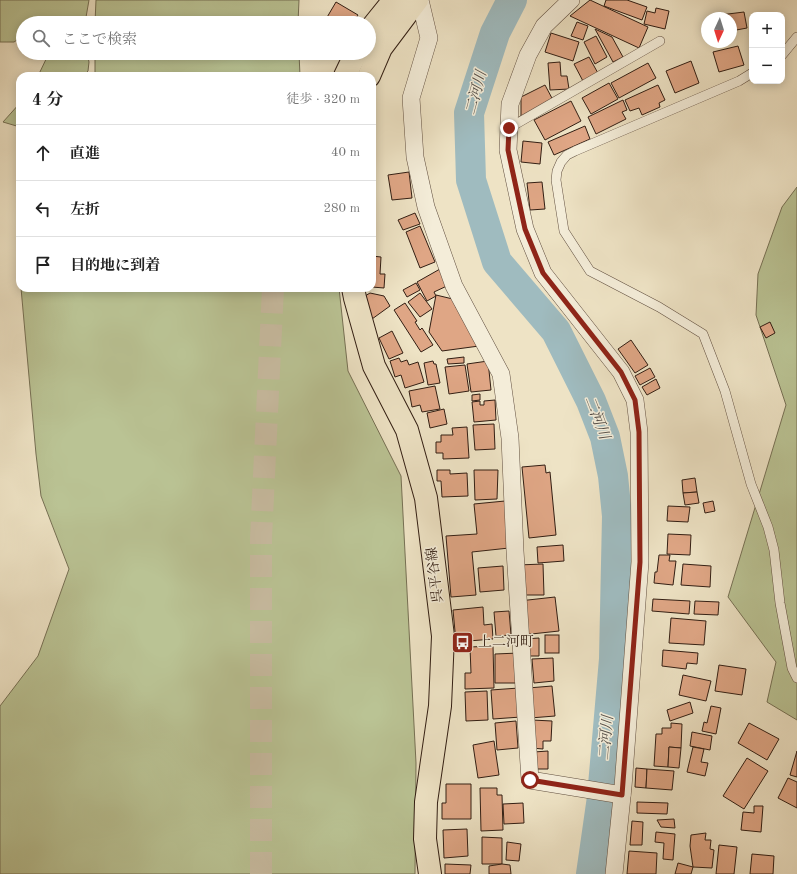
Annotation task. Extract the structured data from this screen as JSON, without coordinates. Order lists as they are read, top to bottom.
{
  "streets": {
    "main road": ["呉平谷線"]
  },
  "water": ["二河川"],
  "places": {
    "bus stop": ["上二河町"]
  },
  "north": "bottom",
  "page": {
    "map_buttons": ["+", "−"],
    "search": "ここで検索",
    "heading": ["4 分", "徒歩 · 320 m"],
    "list": [
      ["直進", "40 m"],
      ["左折", "280 m"],
      "目的地に到着"
    ]
  }
}
